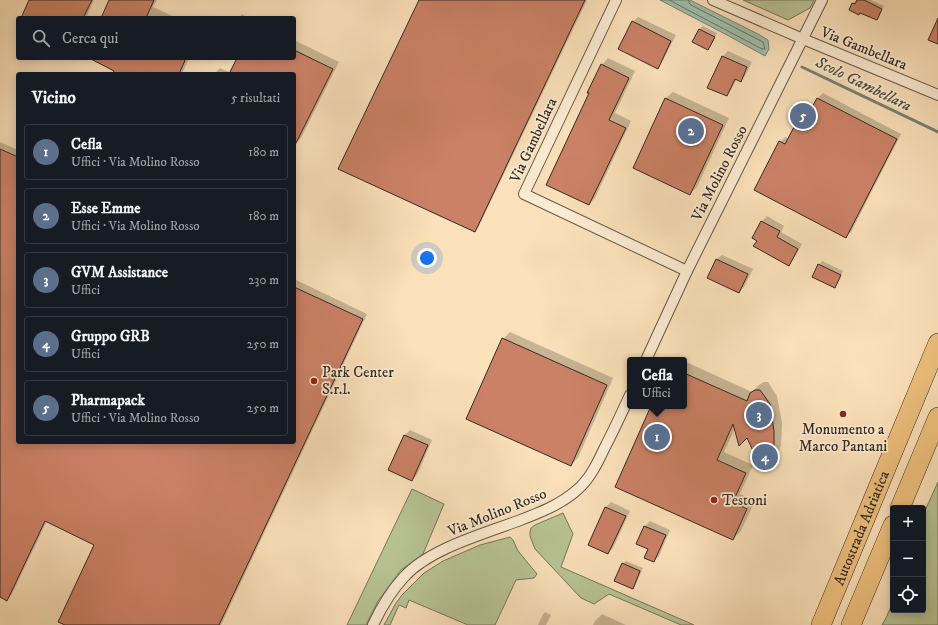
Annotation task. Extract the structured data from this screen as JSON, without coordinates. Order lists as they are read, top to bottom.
{
  "streets": {
    "highway": ["Autostrada Adriatica"],
    "street": ["Via Gambellara", "Via Molino Rosso"]
  },
  "crossings": [
    ["Via Gambellara", "Via Molino Rosso"]
  ],
  "water": ["Scolo Gambellara"],
  "places": ["Park Center S.r.l.", "Monumento a Marco Pantani", "Testoni"],
  "page": {
    "search": "Cerca qui",
    "heading": ["Vicino", "5 risultati"],
    "pins": [
      "5",
      "2",
      "3",
      "1",
      "4"
    ],
    "list": [
      {
        "mark": "1",
        "name": "Cefla",
        "note": "Uffici · Via Molino Rosso",
        "value": "180 m"
      },
      {
        "mark": "2",
        "name": "Esse Emme",
        "note": "Uffici · Via Molino Rosso",
        "value": "180 m"
      },
      {
        "mark": "3",
        "name": "GVM Assistance",
        "note": "Uffici",
        "value": "230 m"
      },
      {
        "mark": "4",
        "name": "Gruppo GRB",
        "note": "Uffici",
        "value": "250 m"
      },
      {
        "mark": "5",
        "name": "Pharmapack",
        "note": "Uffici · Via Molino Rosso",
        "value": "250 m"
      }
    ],
    "popup": ["Cefla", "Uffici"],
    "map_buttons": ["+", "−"]
  }
}
